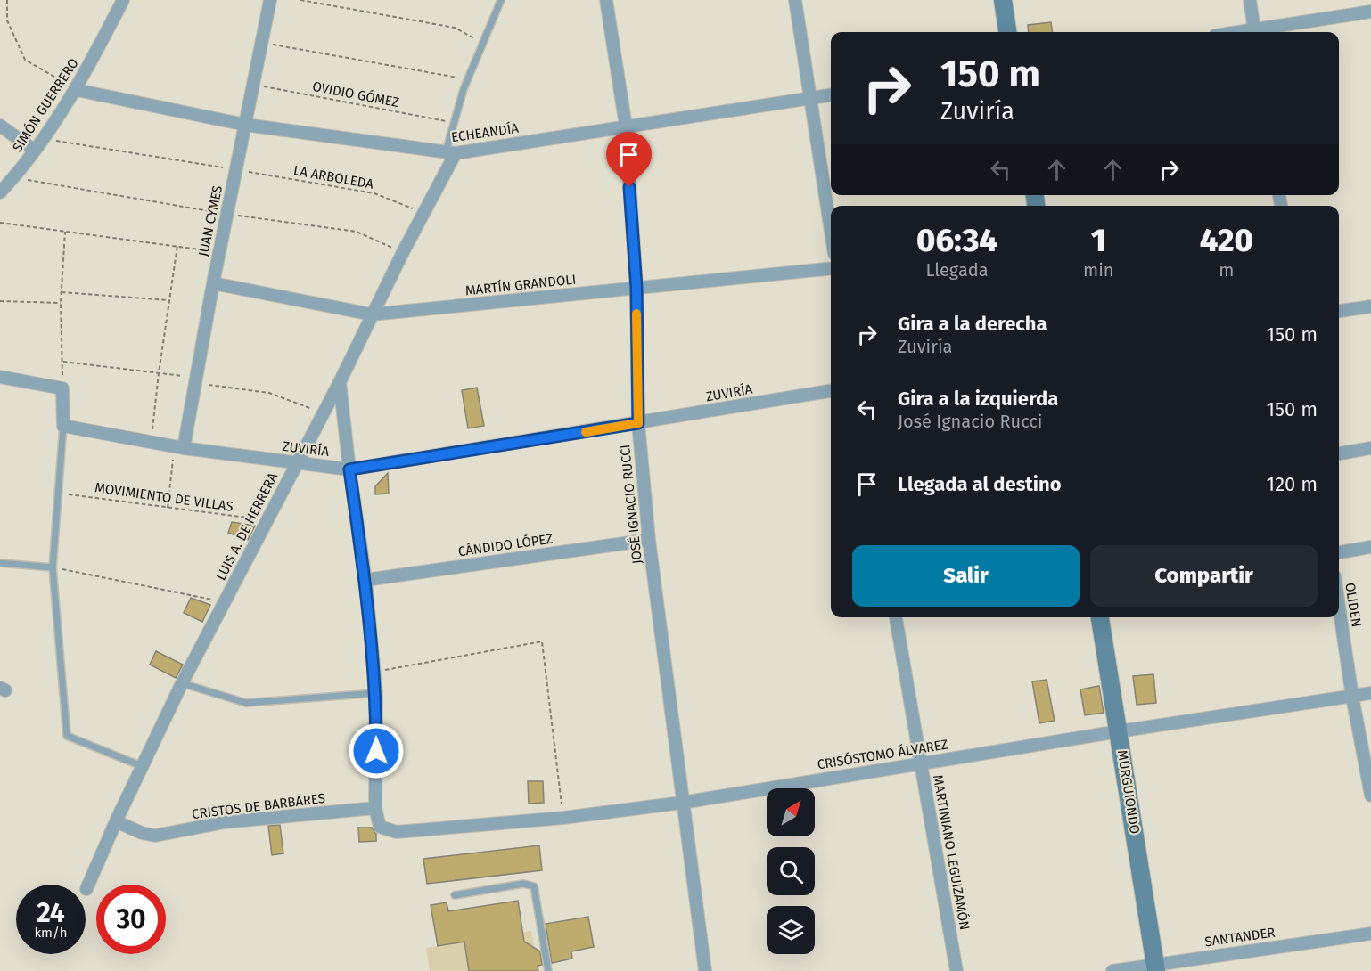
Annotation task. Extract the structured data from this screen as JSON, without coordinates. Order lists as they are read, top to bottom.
{
  "streets": {
    "street": [
      "SIMÓN GUERRERO",
      "ECHEANDÍA",
      "JUAN CYMES",
      "MARTÍN GRANDOLI",
      "ZUVIRÍA",
      "JOSÉ IGNACIO RUCCI",
      "LUIS A. DE HERRERA",
      "CÁNDIDO LÓPEZ",
      "OLIDEN",
      "CRISÓSTOMO ÁLVAREZ",
      "MURGUIONDO",
      "CRISTOS DE BARBARES",
      "MARTINIANO LEGUIZAMÓN",
      "SANTANDER"
    ],
    "path": ["OVIDIO GÓMEZ", "LA ARBOLEDA", "MOVIMIENTO DE VILLAS"]
  },
  "crossings": [
    ["OVIDIO GÓMEZ", "JUAN CYMES"],
    ["SIMÓN GUERRERO", "ECHEANDÍA"],
    ["SIMÓN GUERRERO", "LA ARBOLEDA"],
    ["ECHEANDÍA", "JUAN CYMES"],
    ["ECHEANDÍA", "JOSÉ IGNACIO RUCCI"],
    ["ECHEANDÍA", "LUIS A. DE HERRERA"],
    ["LA ARBOLEDA", "JUAN CYMES"],
    ["LA ARBOLEDA", "LUIS A. DE HERRERA"],
    ["JUAN CYMES", "MARTÍN GRANDOLI"],
    ["JUAN CYMES", "ZUVIRÍA"],
    ["MARTÍN GRANDOLI", "JOSÉ IGNACIO RUCCI"],
    ["MARTÍN GRANDOLI", "LUIS A. DE HERRERA"],
    ["ZUVIRÍA", "JOSÉ IGNACIO RUCCI"],
    ["ZUVIRÍA", "LUIS A. DE HERRERA"],
    ["MOVIMIENTO DE VILLAS", "LUIS A. DE HERRERA"],
    ["JOSÉ IGNACIO RUCCI", "CÁNDIDO LÓPEZ"],
    ["JOSÉ IGNACIO RUCCI", "CRISÓSTOMO ÁLVAREZ"],
    ["LUIS A. DE HERRERA", "CRISTOS DE BARBARES"],
    ["OLIDEN", "CRISÓSTOMO ÁLVAREZ"],
    ["CRISÓSTOMO ÁLVAREZ", "MURGUIONDO"],
    ["CRISÓSTOMO ÁLVAREZ", "CRISTOS DE BARBARES"],
    ["CRISÓSTOMO ÁLVAREZ", "MARTINIANO LEGUIZAMÓN"],
    ["MURGUIONDO", "SANTANDER"]
  ],
  "north": "top right",
  "page": {
    "turn": ["150 m", "Zuviría"],
    "eta": [
      "06:34",
      "Llegada",
      "1",
      "min",
      "420",
      "m"
    ],
    "list": [
      {
        "name": "Gira a la derecha",
        "note": "Zuviría",
        "value": "150 m"
      },
      {
        "name": "Gira a la izquierda",
        "note": "José Ignacio Rucci",
        "value": "150 m"
      },
      {
        "name": "Llegada al destino",
        "value": "120 m"
      }
    ],
    "buttons": ["Salir", "Compartir"],
    "speed": "24 km/h",
    "limit": "30"
  }
}
